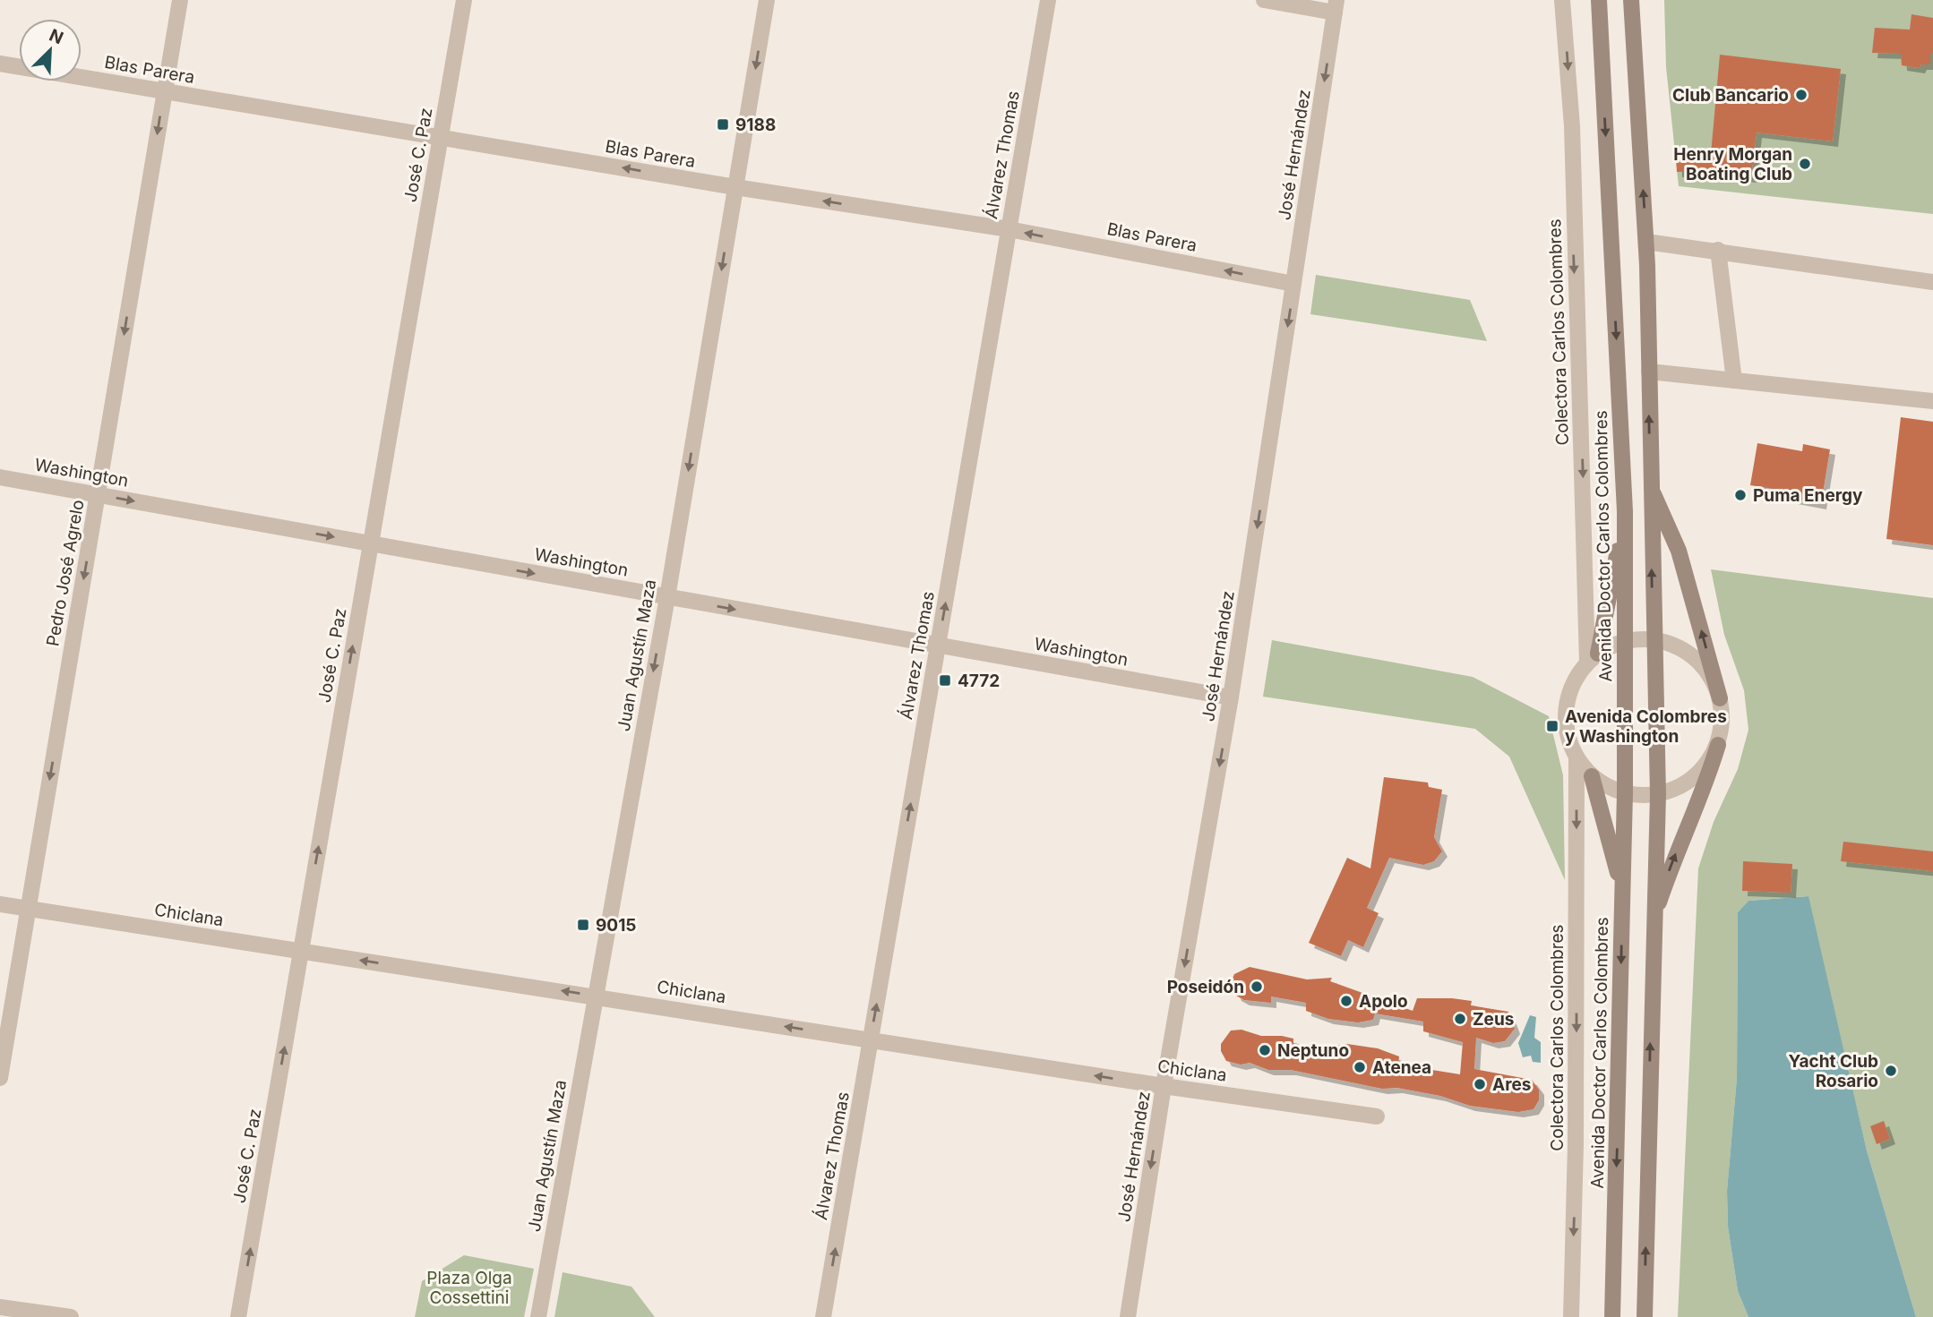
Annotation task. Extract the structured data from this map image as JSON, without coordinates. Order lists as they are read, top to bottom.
{
  "streets": {
    "main road": ["Avenida Doctor Carlos Colombres"],
    "street": [
      "Blas Parera",
      "José C. Paz",
      "Álvarez Thomas",
      "José Hernández",
      "Colectora Carlos Colombres",
      "Washington",
      "Pedro José Agrelo",
      "Juan Agustín Maza",
      "Chiclana"
    ]
  },
  "crossings": [
    ["Blas Parera", "José C. Paz"],
    ["Blas Parera", "Álvarez Thomas"],
    ["Blas Parera", "José Hernández"],
    ["Blas Parera", "Pedro José Agrelo"],
    ["Blas Parera", "Juan Agustín Maza"],
    ["José C. Paz", "Washington"],
    ["José C. Paz", "Chiclana"],
    ["Álvarez Thomas", "Washington"],
    ["Álvarez Thomas", "Chiclana"],
    ["José Hernández", "Washington"],
    ["José Hernández", "Chiclana"],
    ["Washington", "Pedro José Agrelo"],
    ["Washington", "Juan Agustín Maza"],
    ["Pedro José Agrelo", "Chiclana"],
    ["Juan Agustín Maza", "Chiclana"]
  ],
  "one_way": [
    "Blas Parera",
    "José C. Paz",
    "Álvarez Thomas",
    "José Hernández",
    "Colectora Carlos Colombres",
    "Washington",
    "Pedro José Agrelo",
    "Juan Agustín Maza",
    "Chiclana"
  ],
  "parks": ["Plaza Olga Cossettini"],
  "places": {
    "other": [
      "Club Bancario",
      "Henry Morgan Boating Club",
      "Puma Energy",
      "Poseidón",
      "Apolo",
      "Zeus",
      "Neptuno",
      "Atenea",
      "Yacht Club Rosario",
      "Ares"
    ],
    "transit": [
      "9188",
      "4772",
      "Avenida Colombres y Washington",
      "9015"
    ]
  },
  "north": "top right"
}
